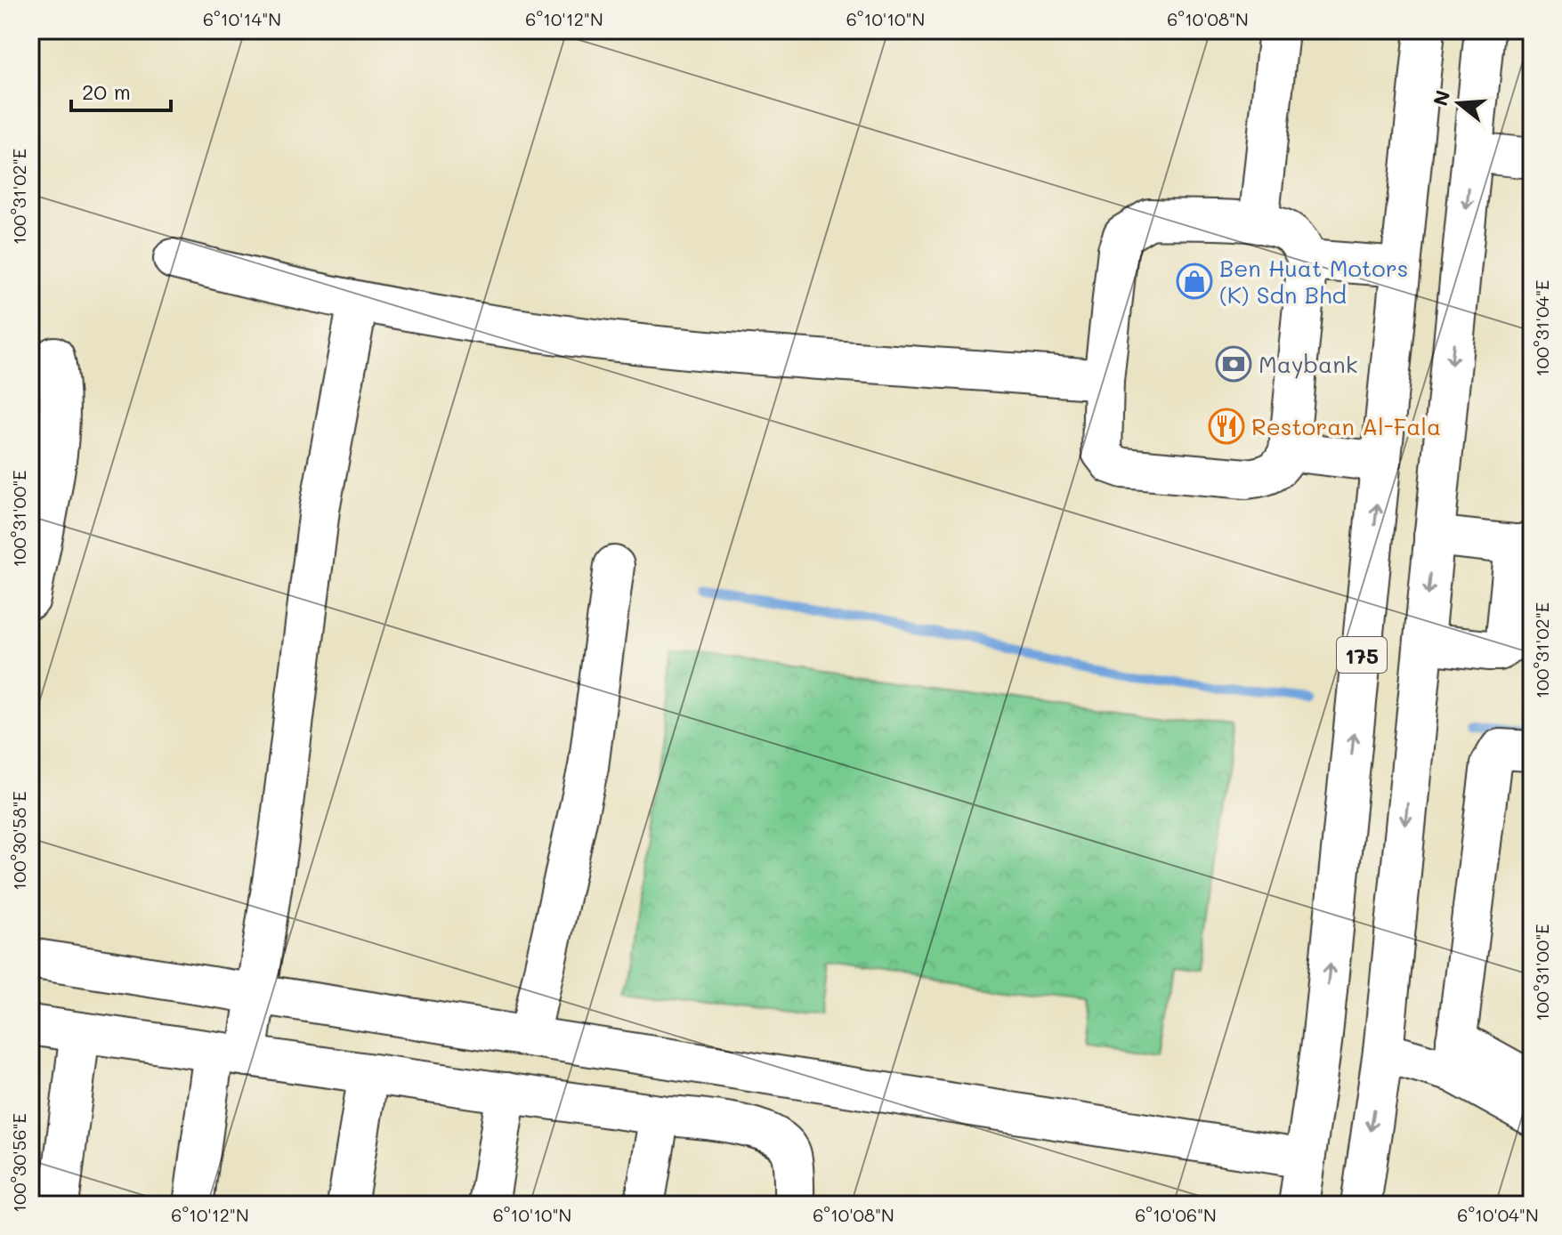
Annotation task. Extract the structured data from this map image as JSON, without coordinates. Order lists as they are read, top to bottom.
{
  "streets": {
    "main road": ["175"]
  },
  "places": {
    "shop": ["Ben Huat Motors (K) Sdn Bhd"],
    "bank": ["Maybank"],
    "restaurant": ["Restoran Al-Fala"]
  },
  "scale_bar": "20 m",
  "north": "left",
  "coordinates": [
    "6°10'14\"N",
    "6°10'12\"N",
    "6°10'10\"N",
    "6°10'08\"N",
    "100°31'02\"E",
    "100°31'04\"E",
    "100°31'00\"E",
    "100°30'58\"E",
    "100°30'56\"E",
    "6°10'06\"N",
    "6°10'04\"N"
  ]
}
